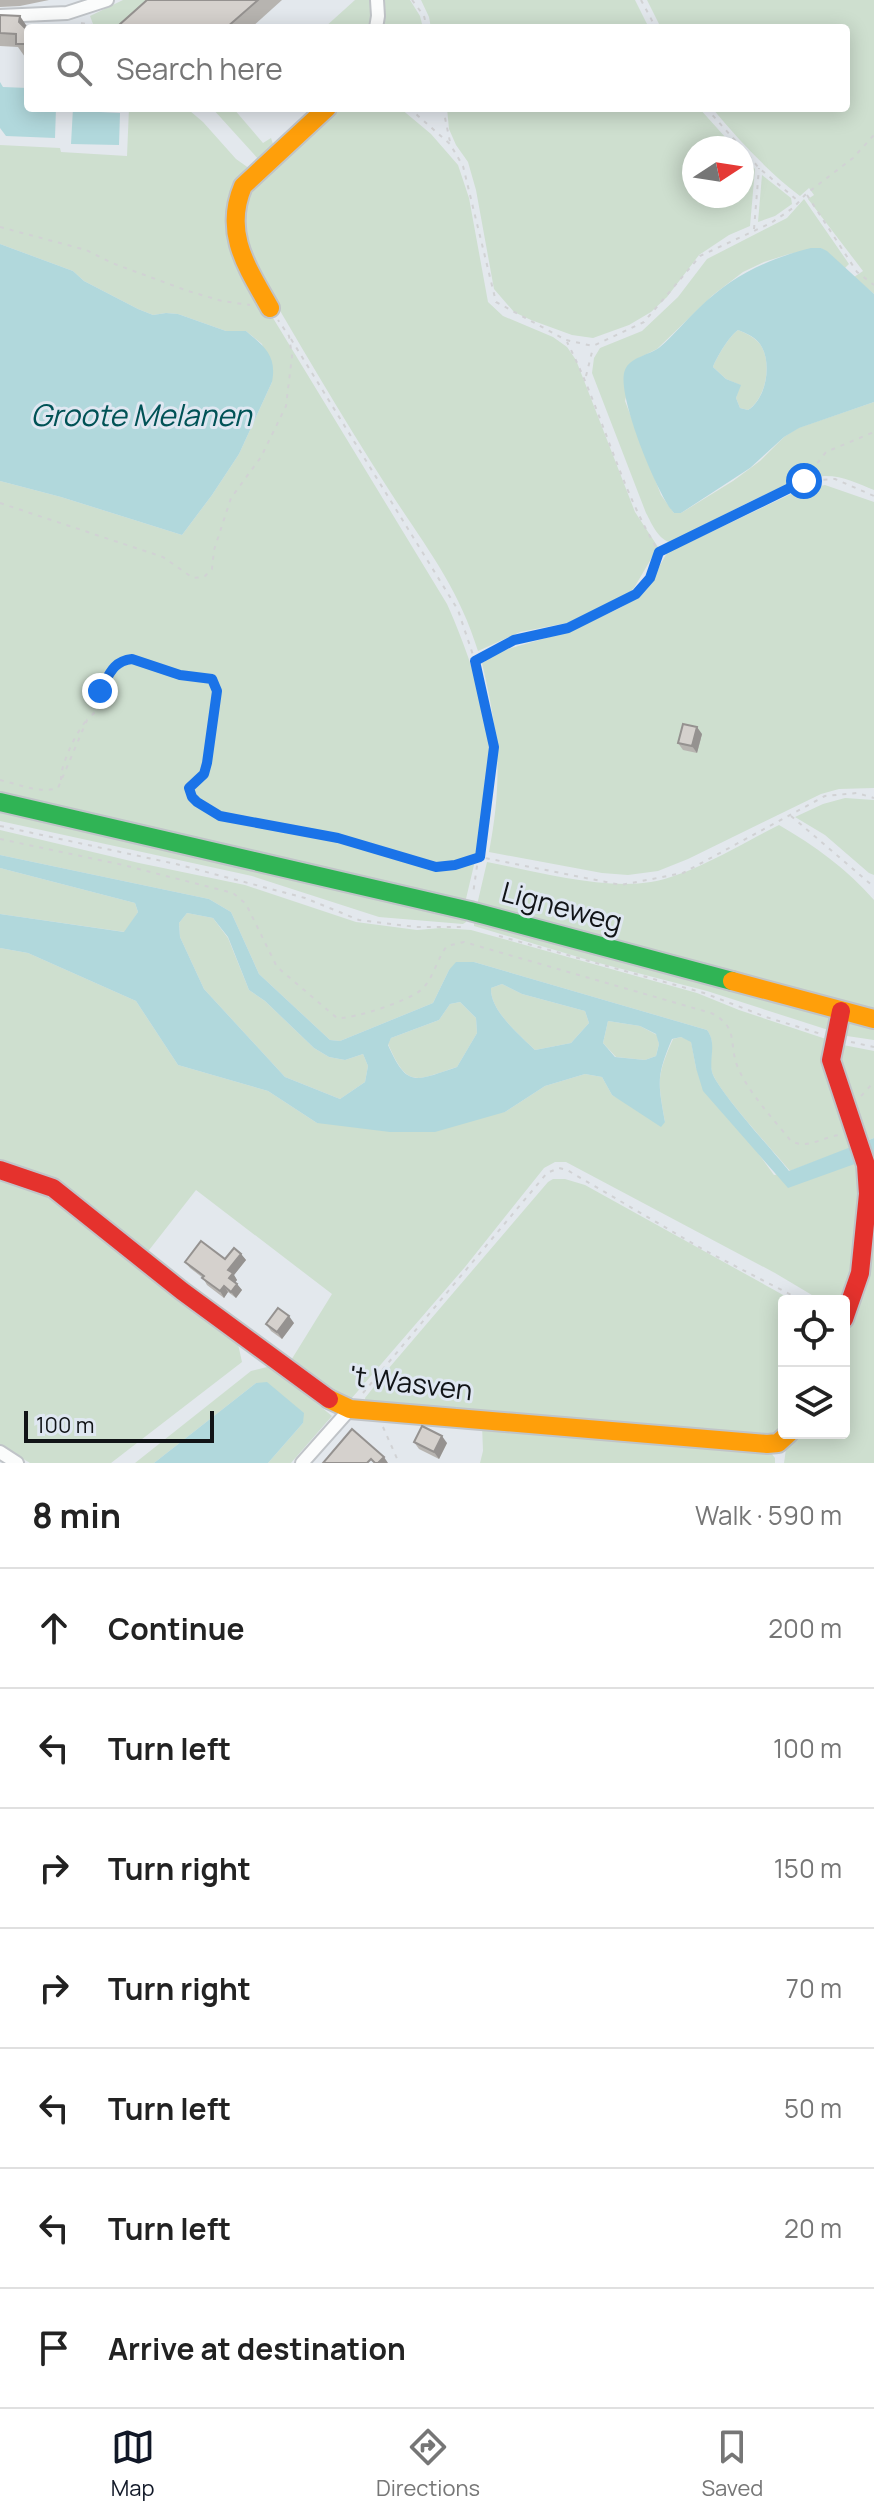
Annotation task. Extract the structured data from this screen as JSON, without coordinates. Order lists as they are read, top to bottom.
{
  "streets": {
    "street": ["Ligneweg", "'t Wasven"]
  },
  "water": ["Groote Melanen"],
  "scale_bar": "100 m",
  "north": "right",
  "page": {
    "search": "Search here",
    "scale": "100 m",
    "heading": ["8 min", "Walk · 590 m"],
    "list": [
      ["Continue", "200 m"],
      ["Turn left", "100 m"],
      ["Turn right", "150 m"],
      ["Turn right", "70 m"],
      ["Turn left", "50 m"],
      ["Turn left", "20 m"],
      "Arrive at destination"
    ],
    "nav": ["Map", "Directions", "Saved"]
  }
}
